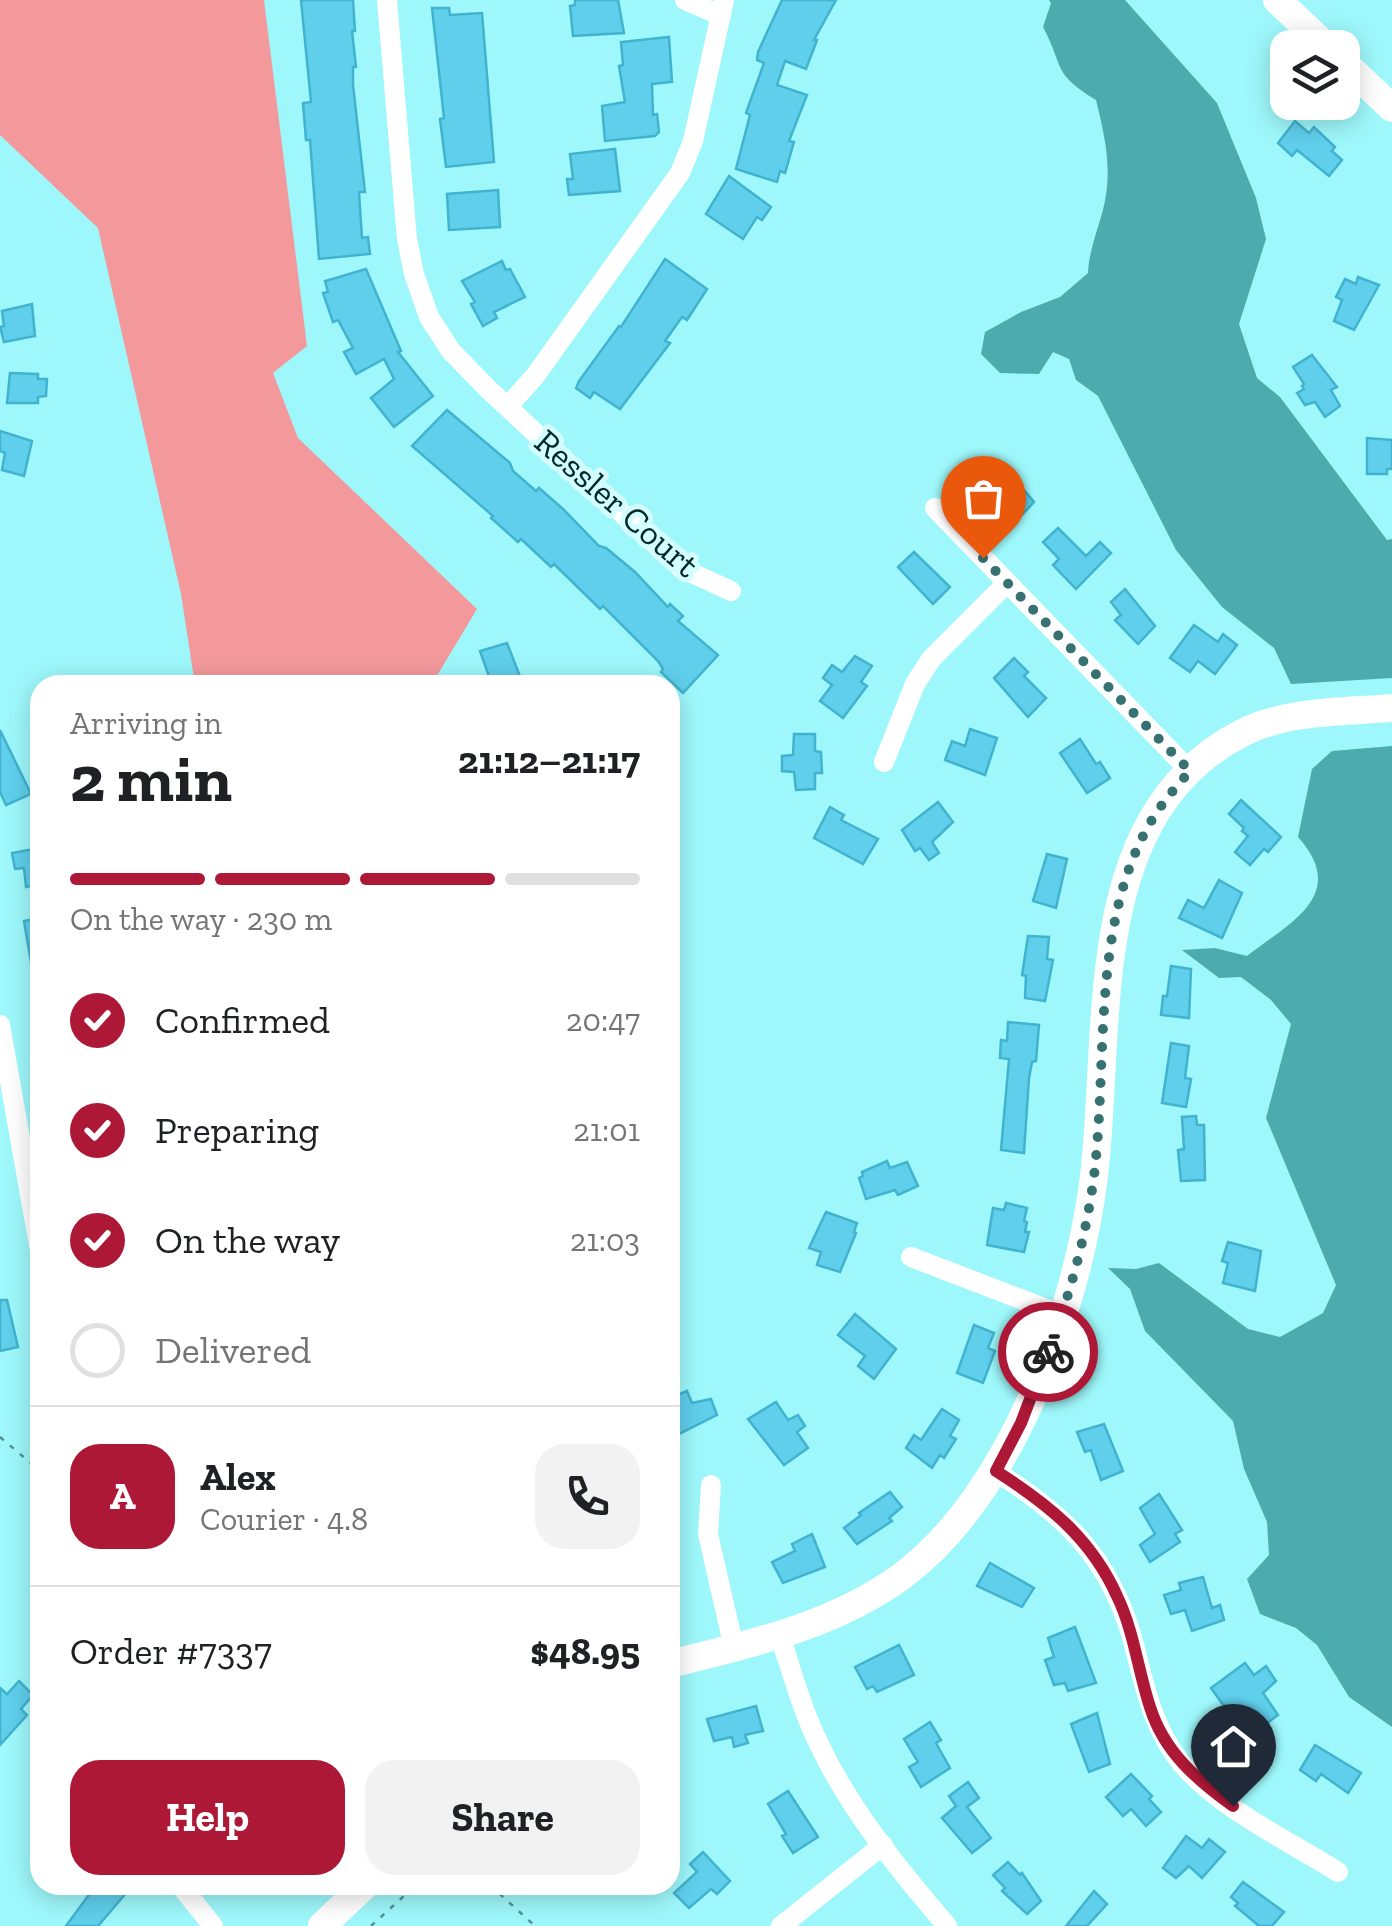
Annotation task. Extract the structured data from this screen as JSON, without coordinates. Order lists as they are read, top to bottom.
{
  "streets": {
    "street": ["Ressler Court"]
  },
  "page": {
    "heading": ["2 min", "Arriving in", "21:12–21:17"],
    "panel": [
      "Alex",
      "Courier · 4.8",
      "Order #7337",
      "$48.95"
    ],
    "bar": "On the way · 230 m",
    "list": [
      ["Confirmed", "20:47"],
      ["Preparing", "21:01"],
      ["On the way", "21:03"],
      "Delivered"
    ],
    "round": "A",
    "buttons": ["Help", "Share"]
  }
}
